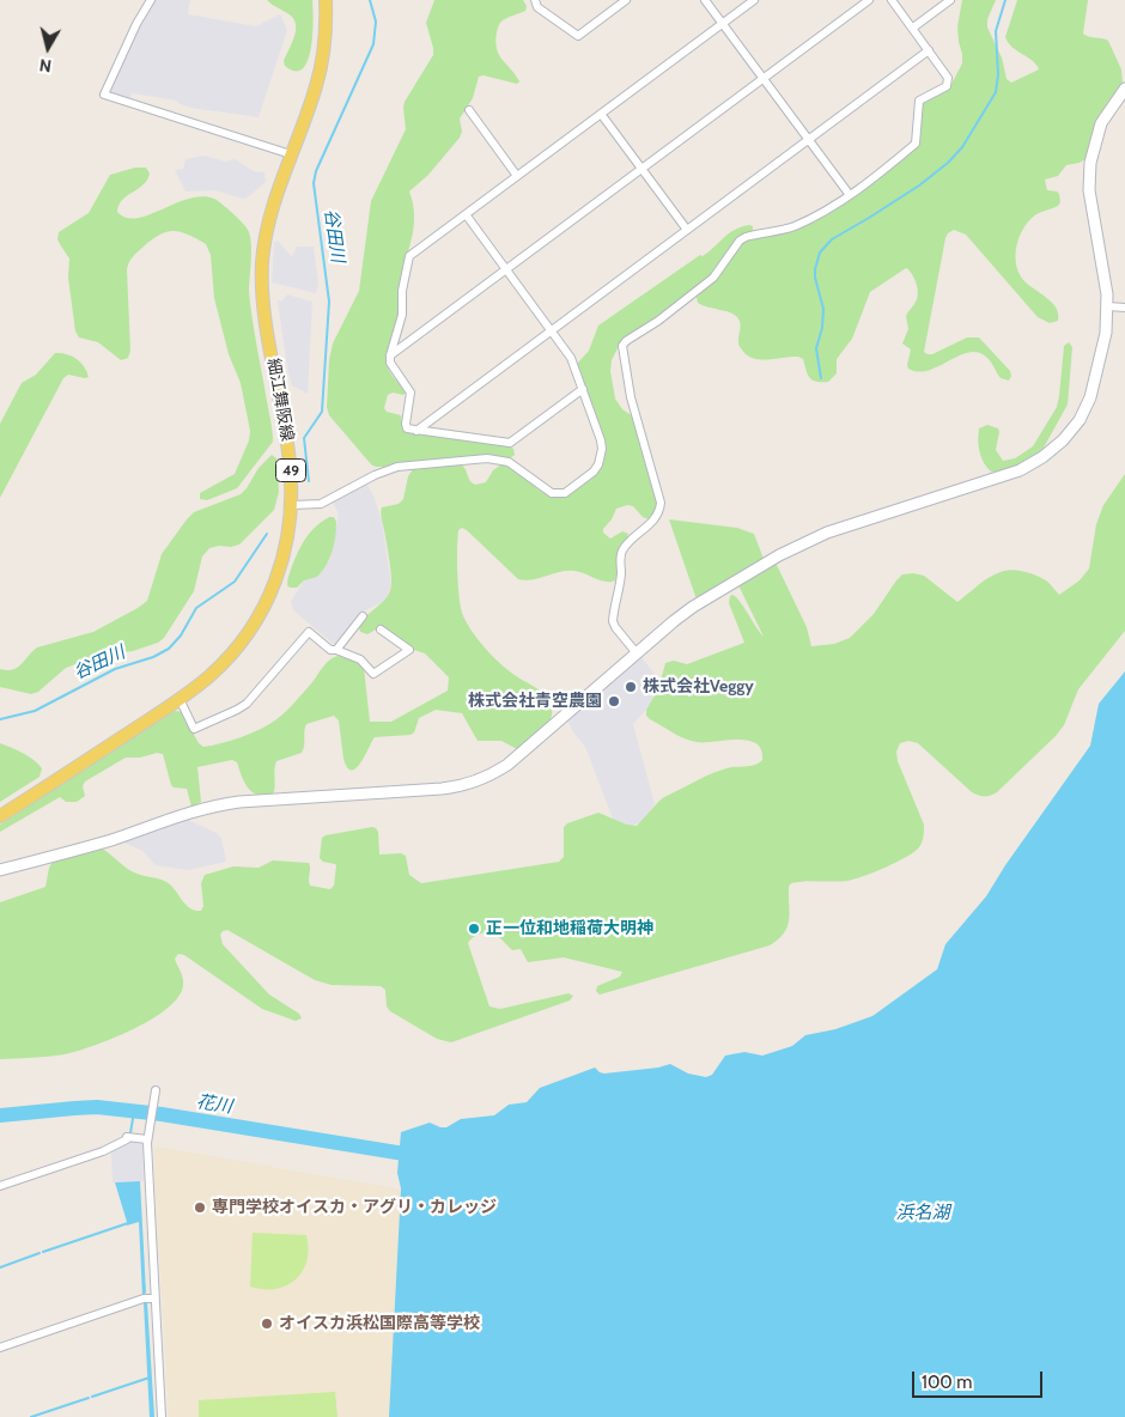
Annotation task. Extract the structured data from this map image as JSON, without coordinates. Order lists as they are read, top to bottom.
{
  "streets": {
    "main road": ["細江舞阪線", "49"]
  },
  "water": ["谷田川", "花川", "浜名湖"],
  "places": [
    "株式会社Veggy",
    "株式会社青空農園",
    "正一位和地稲荷大明神",
    "専門学校オイスカ・アグリ・カレッジ",
    "オイスカ浜松国際高等学校"
  ],
  "scale_bar": "100 m",
  "north": "bottom"
}
